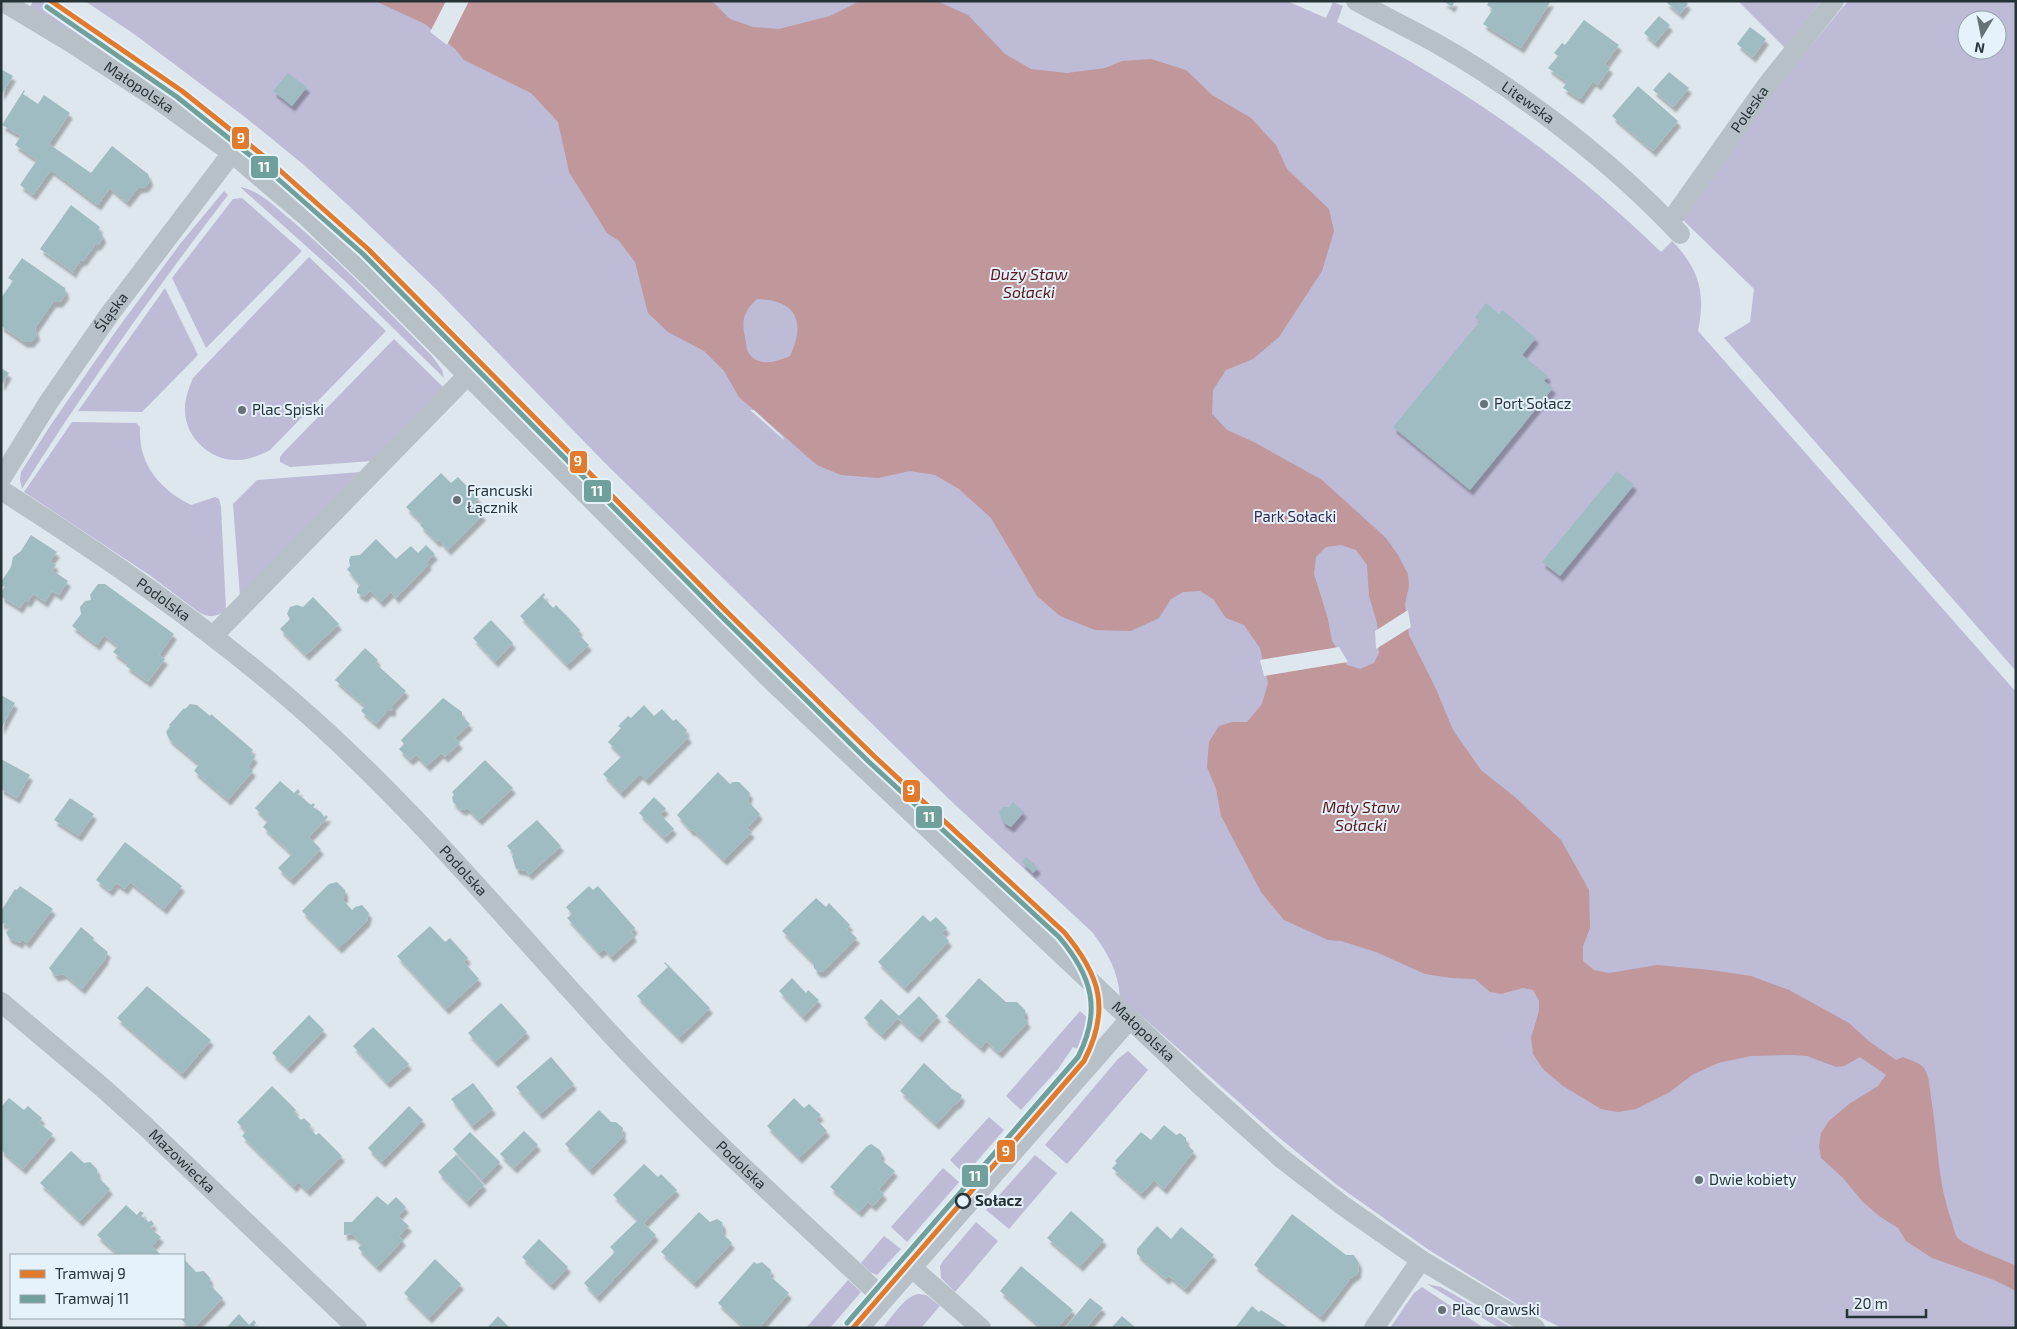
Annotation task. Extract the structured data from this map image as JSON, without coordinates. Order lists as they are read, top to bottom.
{
  "streets": {
    "street": [
      "Małopolska",
      "Litewska",
      "Poleska",
      "Śląska",
      "Podolska",
      "Mazowiecka"
    ]
  },
  "crossings": [
    ["Małopolska", "Śląska"],
    ["Litewska", "Poleska"]
  ],
  "water": ["Duży Staw Sołacki", "Mały Staw Sołacki"],
  "parks": ["Park Sołacki"],
  "places": [
    "Port Sołacz",
    "Plac Spiski",
    "Francuski Łącznik",
    "Dwie kobiety",
    "Sołacz",
    "Plac Orawski"
  ],
  "lines": ["tram line 9", "tram line 11"],
  "legend": ["Tramwaj 9", "Tramwaj 11"],
  "scale_bar": "20 m",
  "north": "bottom"
}
